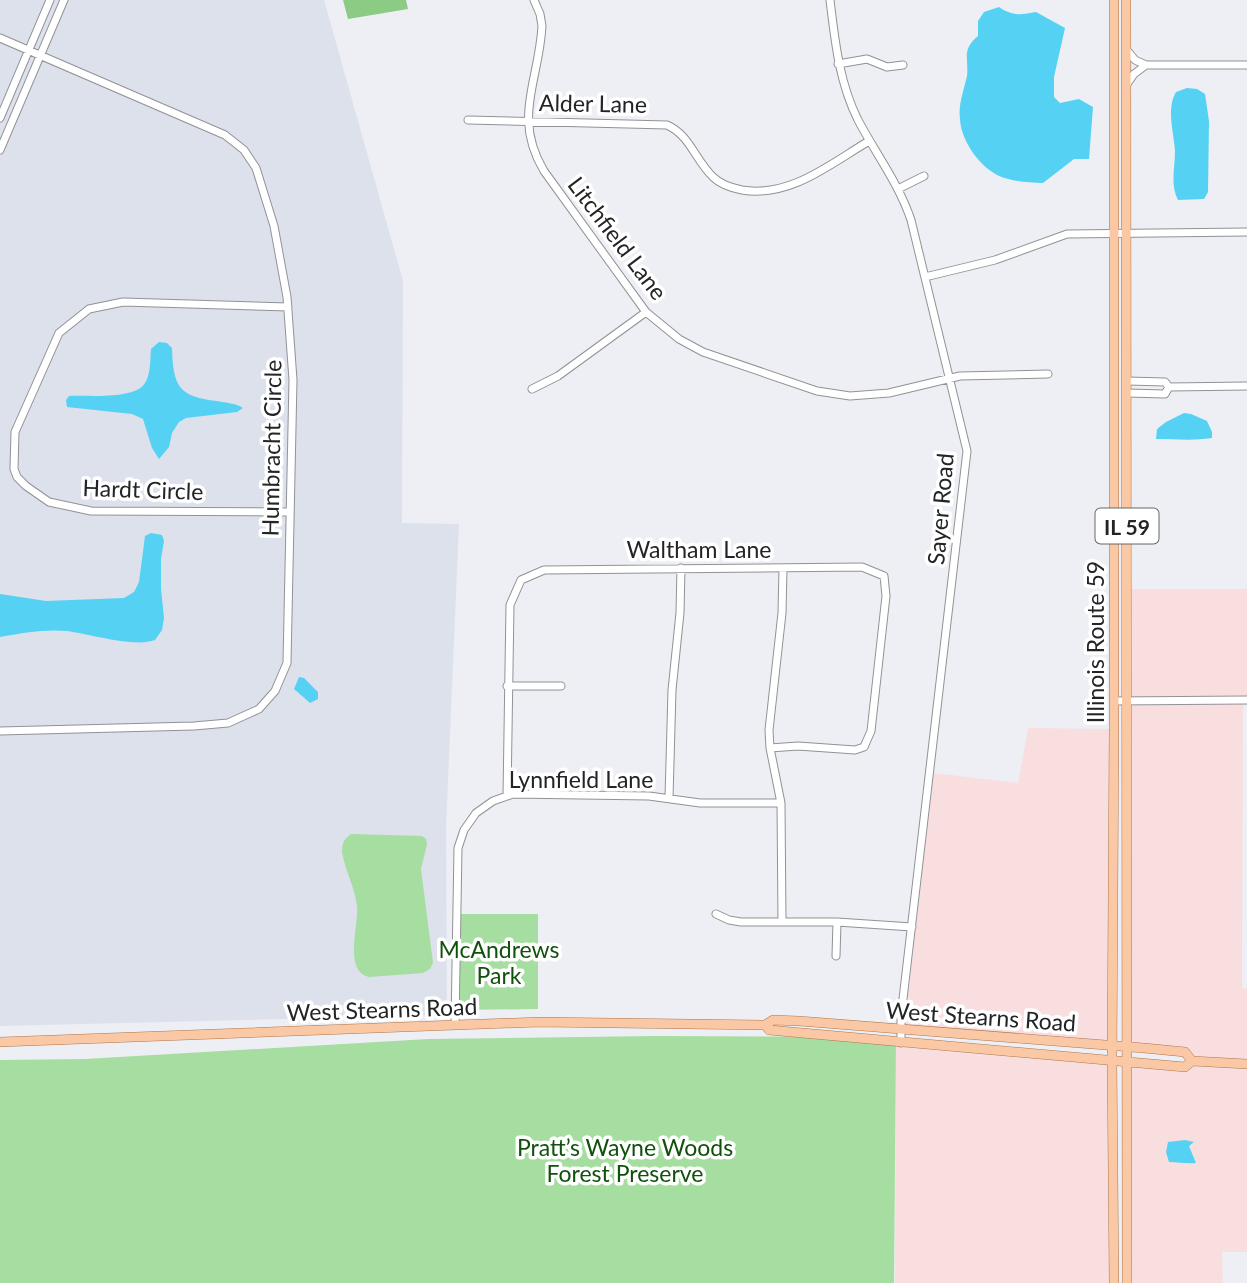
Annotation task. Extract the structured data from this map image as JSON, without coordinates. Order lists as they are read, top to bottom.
{
  "streets": {
    "main road": ["IL 59", "Illinois Route 59", "West Stearns Road"],
    "street": [
      "Alder Lane",
      "Litchfield Lane",
      "Humbracht Circle",
      "Hardt Circle",
      "Sayer Road",
      "Waltham Lane",
      "Lynnfield Lane"
    ]
  },
  "crossings": [
    ["Alder Lane", "Litchfield Lane"],
    ["Alder Lane", "Sayer Road"],
    ["Litchfield Lane", "Sayer Road"],
    ["Humbracht Circle", "Hardt Circle"],
    ["Sayer Road", "West Stearns Road"],
    ["Illinois Route 59", "West Stearns Road"],
    ["Lynnfield Lane", "West Stearns Road"]
  ],
  "parks": ["McAndrews Park", "Pratt’s Wayne Woods Forest Preserve"]
}
